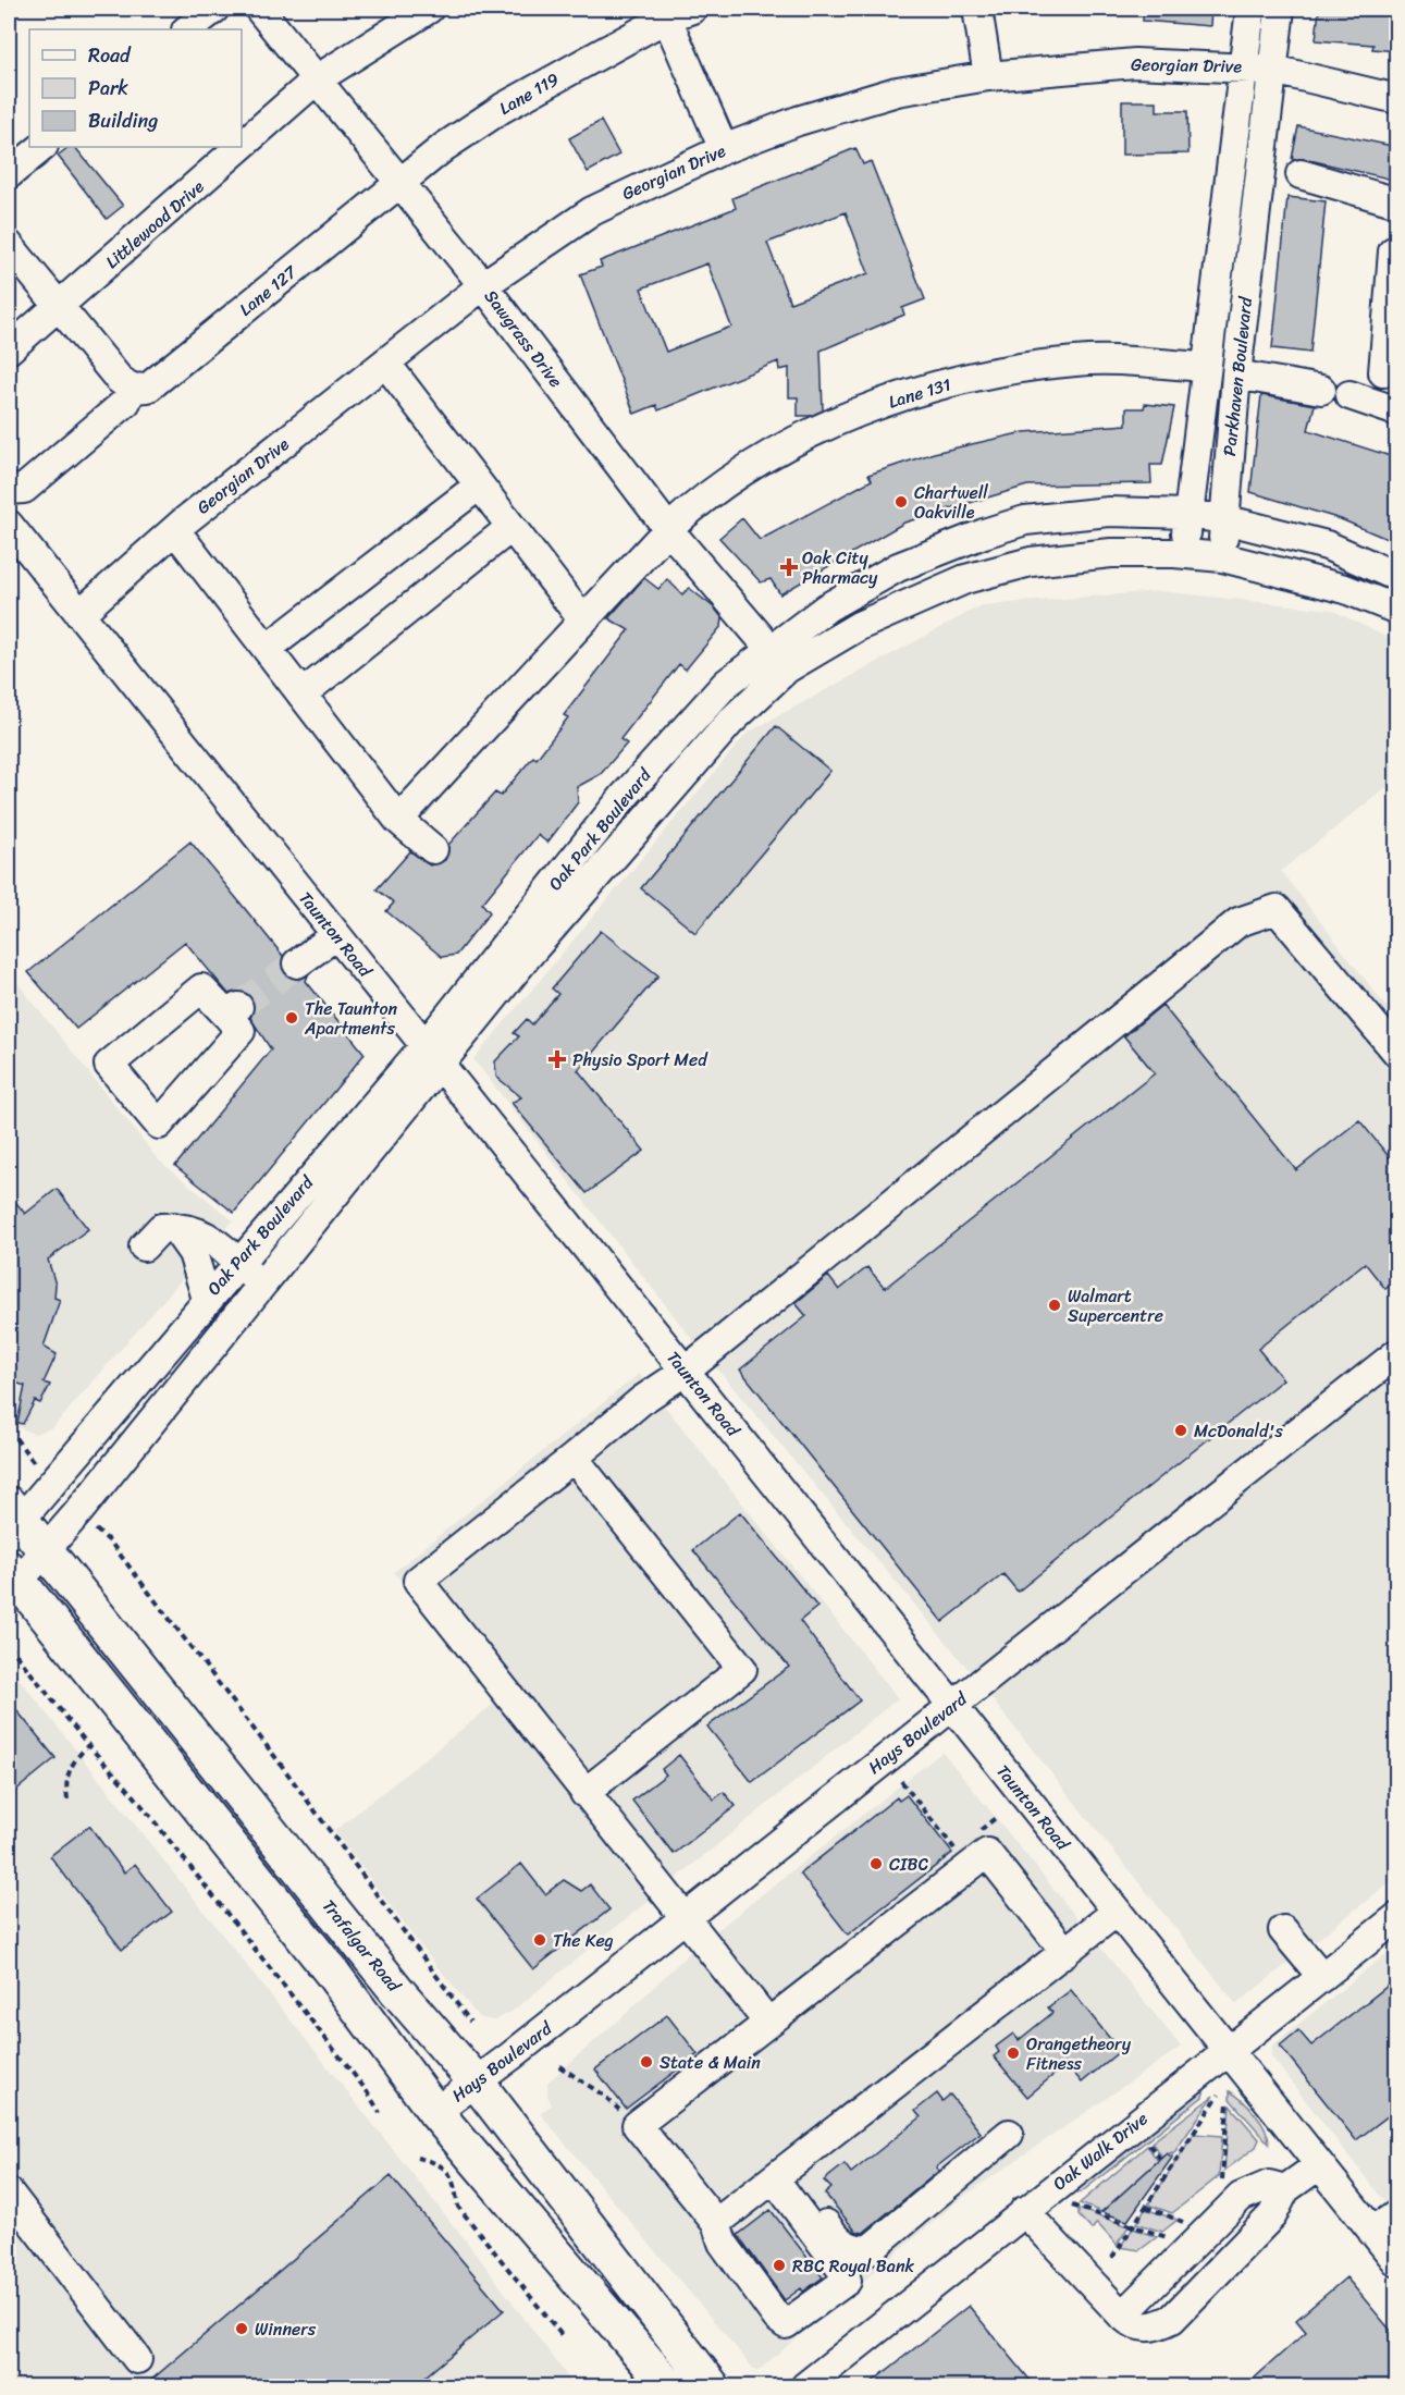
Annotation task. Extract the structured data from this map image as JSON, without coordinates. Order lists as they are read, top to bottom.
{
  "streets": {
    "main road": ["Trafalgar Road"],
    "street": [
      "Georgian Drive",
      "Lane 119",
      "Littlewood Drive",
      "Lane 127",
      "Sawgrass Drive",
      "Parkhaven Boulevard",
      "Lane 131",
      "Oak Park Boulevard",
      "Taunton Road",
      "Hays Boulevard",
      "Oak Walk Drive"
    ]
  },
  "crossings": [
    ["Georgian Drive", "Sawgrass Drive"],
    ["Georgian Drive", "Parkhaven Boulevard"],
    ["Georgian Drive", "Taunton Road"],
    ["Lane 119", "Lane 127"],
    ["Lane 119", "Sawgrass Drive"],
    ["Littlewood Drive", "Sawgrass Drive"],
    ["Lane 127", "Sawgrass Drive"],
    ["Sawgrass Drive", "Lane 131"],
    ["Sawgrass Drive", "Oak Park Boulevard"],
    ["Parkhaven Boulevard", "Lane 131"],
    ["Parkhaven Boulevard", "Oak Park Boulevard"],
    ["Oak Park Boulevard", "Taunton Road"],
    ["Oak Park Boulevard", "Trafalgar Road"],
    ["Taunton Road", "Hays Boulevard"],
    ["Taunton Road", "Oak Walk Drive"],
    ["Hays Boulevard", "Trafalgar Road"]
  ],
  "places": {
    "other": [
      "Chartwell Oakville",
      "The Taunton Apartments",
      "Walmart Supercentre",
      "McDonald's",
      "CIBC",
      "The Keg",
      "Orangetheory Fitness",
      "State & Main",
      "RBC Royal Bank",
      "Winners"
    ],
    "health": ["Oak City Pharmacy", "Physio Sport Med"]
  },
  "legend": ["Road", "Park", "Building"]
}
